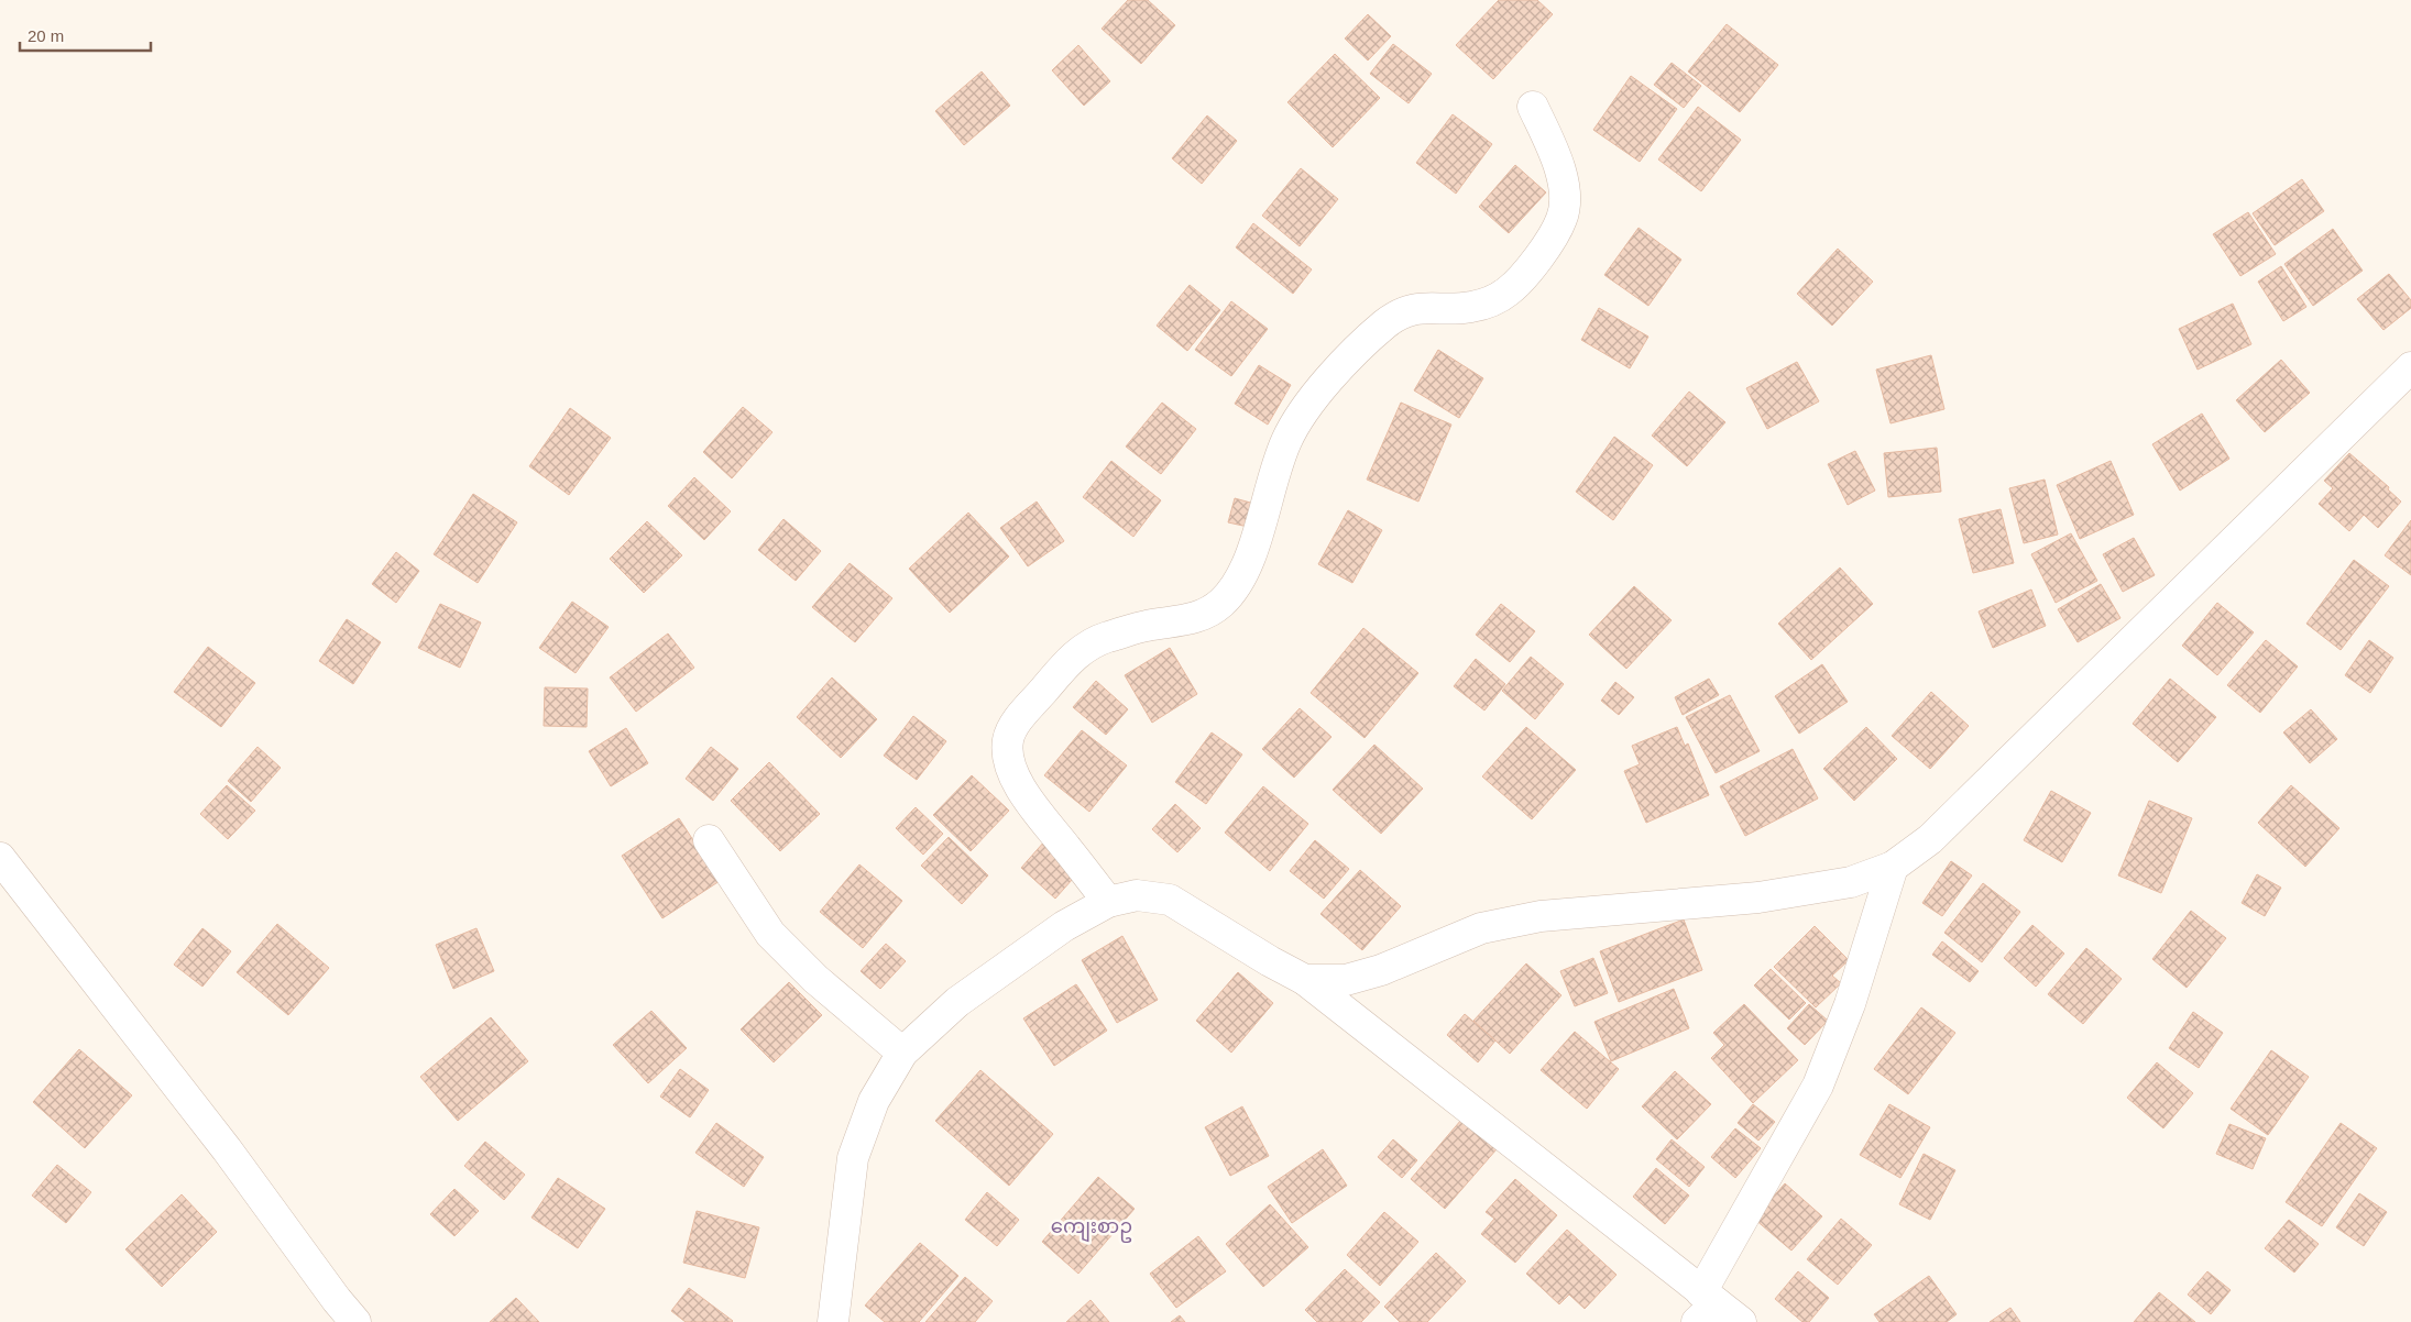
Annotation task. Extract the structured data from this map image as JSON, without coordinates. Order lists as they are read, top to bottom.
{
  "districts": ["ကျေးစာဥ"],
  "scale_bar": "20 m"
}
